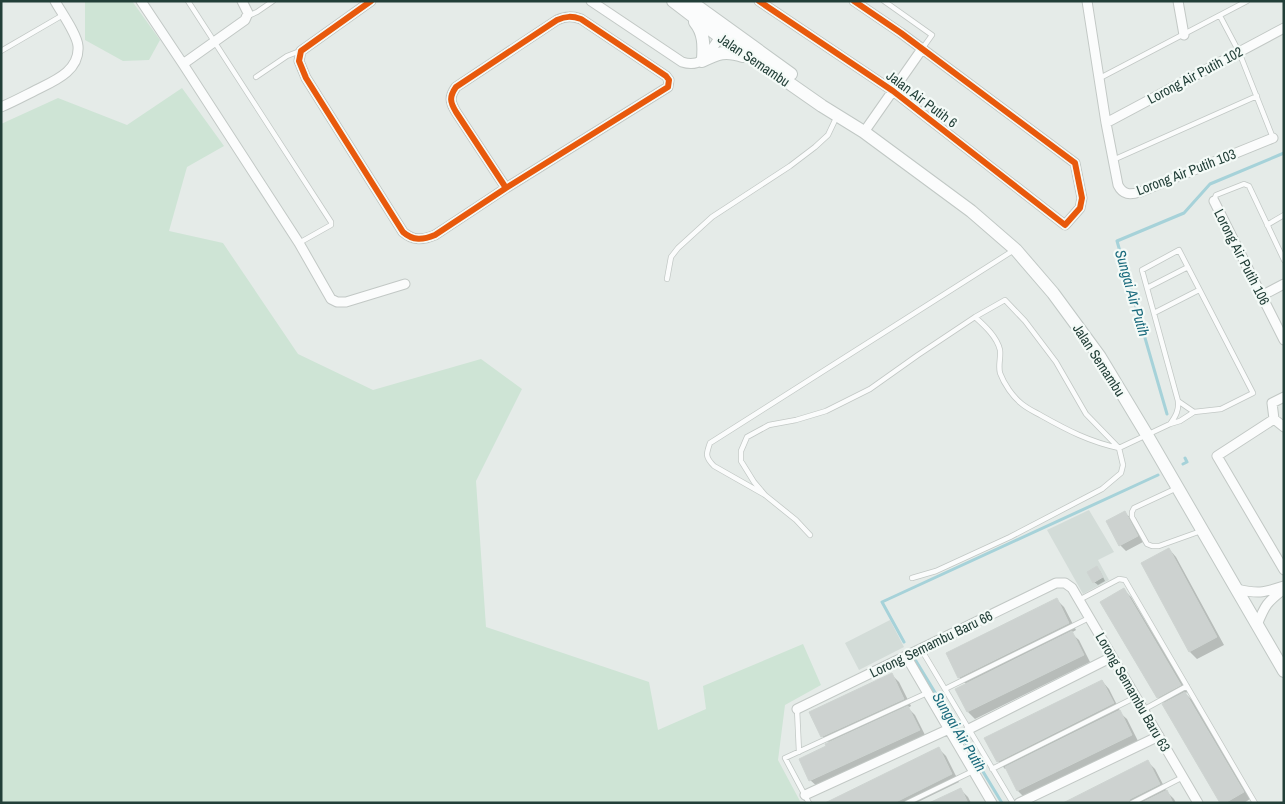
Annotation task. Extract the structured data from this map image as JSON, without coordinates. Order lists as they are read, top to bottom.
{
  "streets": {
    "main road": ["Jalan Semambu"],
    "street": [
      "Lorong Air Putih 102",
      "Jalan Air Putih 6",
      "Lorong Air Putih 103",
      "Lorong Air Putih 106",
      "Lorong Semambu Baru 66",
      "Lorong Semambu Baru 63"
    ]
  },
  "crossings": [
    ["Lorong Air Putih 102", "Lorong Air Putih 103"],
    ["Lorong Semambu Baru 66", "Lorong Semambu Baru 63"]
  ],
  "water": ["Sungai Air Putih"]
}
